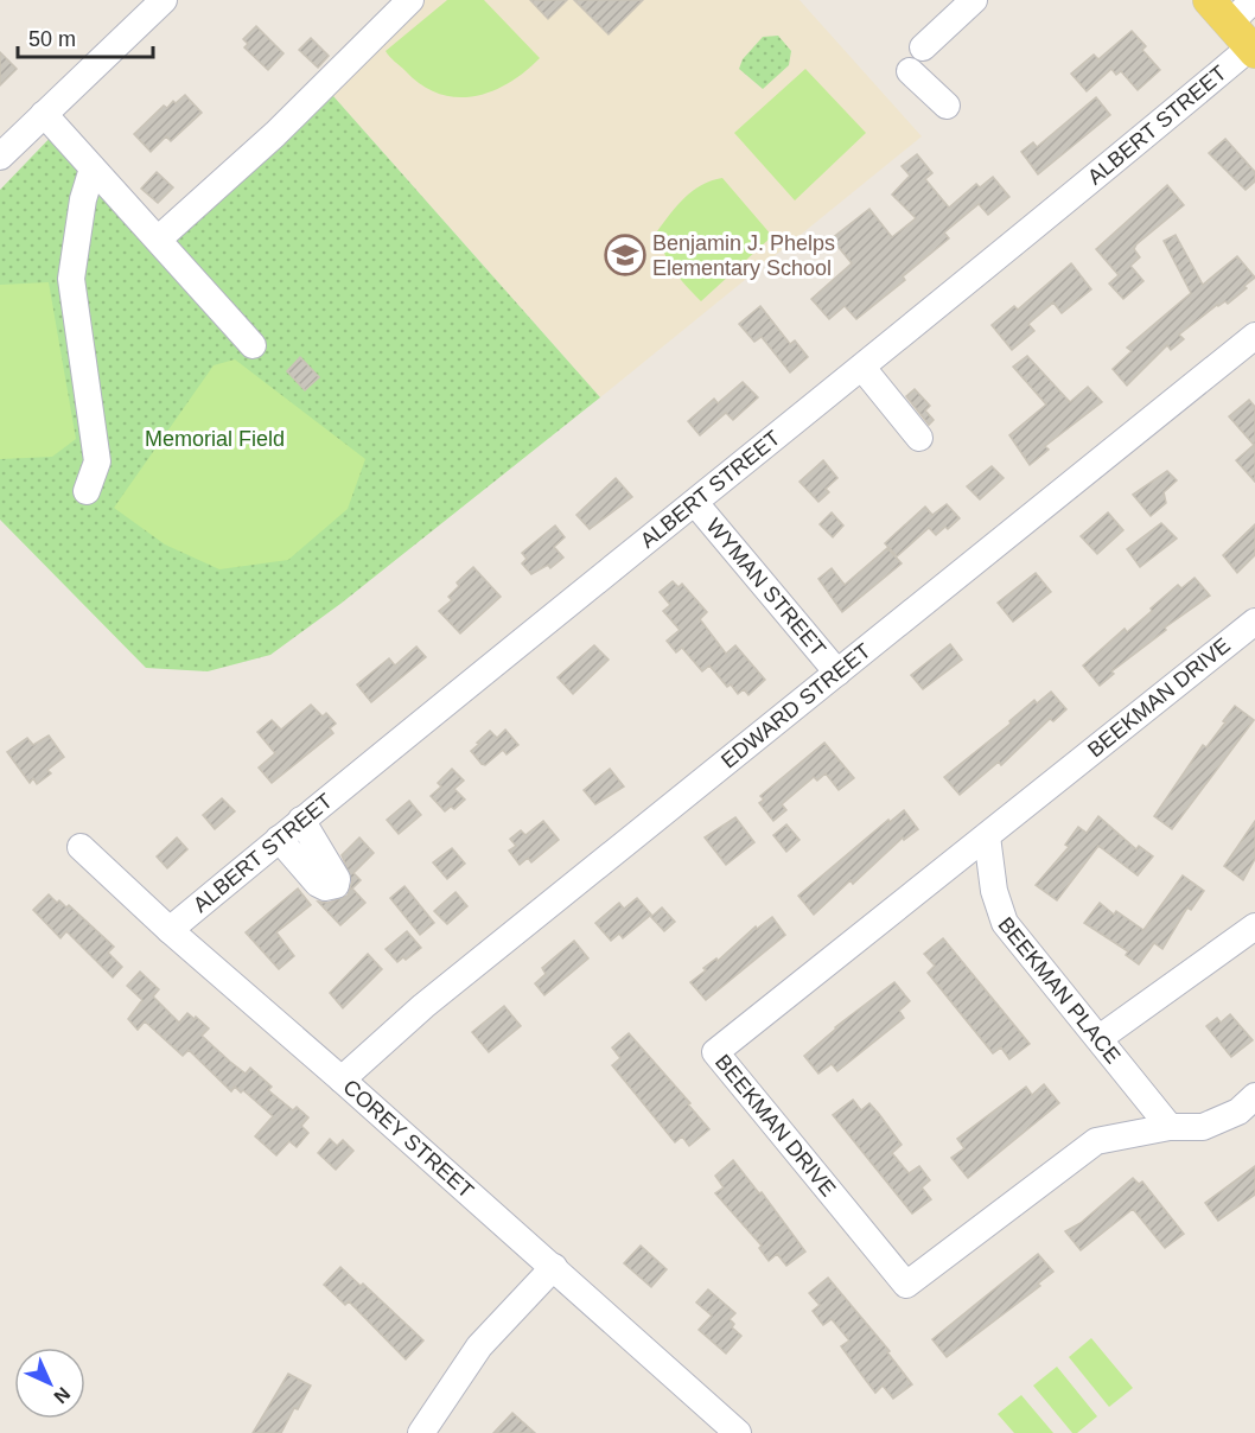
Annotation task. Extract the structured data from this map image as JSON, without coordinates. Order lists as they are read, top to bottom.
{
  "streets": {
    "street": [
      "ALBERT STREET",
      "WYMAN STREET",
      "BEEKMAN DRIVE",
      "EDWARD STREET",
      "BEEKMAN PLACE",
      "COREY STREET"
    ]
  },
  "crossings": [
    ["ALBERT STREET", "WYMAN STREET"],
    ["ALBERT STREET", "COREY STREET"],
    ["WYMAN STREET", "EDWARD STREET"],
    ["BEEKMAN DRIVE", "BEEKMAN PLACE"],
    ["EDWARD STREET", "COREY STREET"]
  ],
  "parks": ["Memorial Field"],
  "places": {
    "school or university": ["Benjamin J. Phelps Elementary School"]
  },
  "scale_bar": "50 m",
  "north": "bottom right"
}
